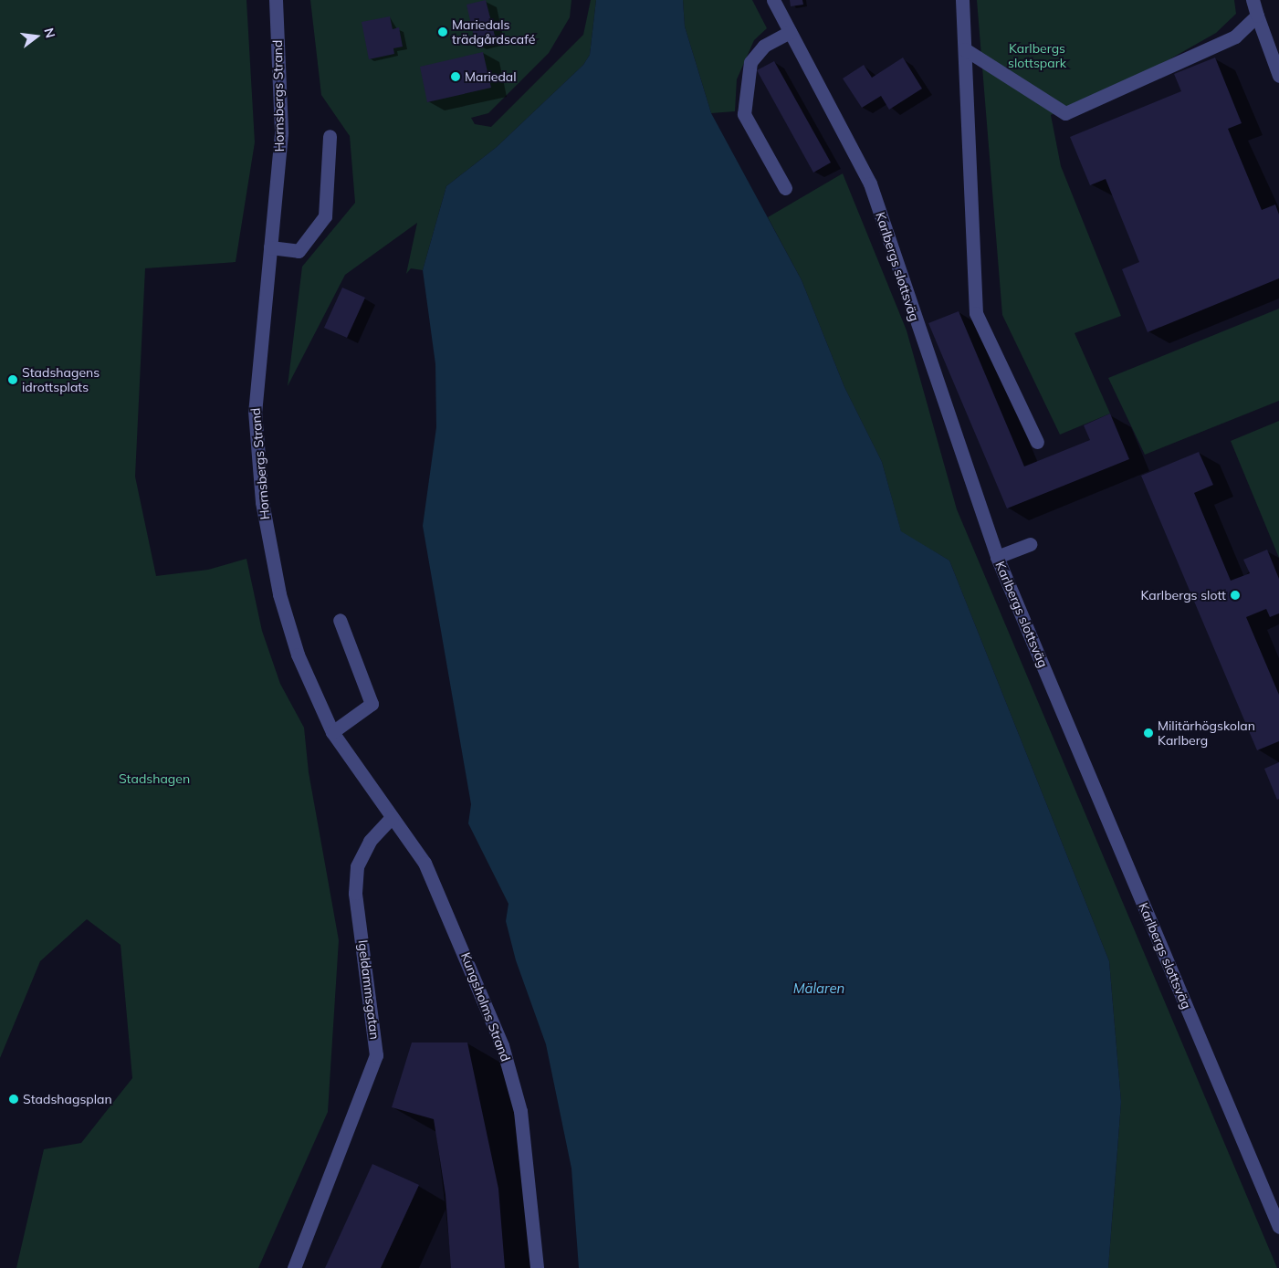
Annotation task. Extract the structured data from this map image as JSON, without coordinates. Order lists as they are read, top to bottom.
{
  "streets": {
    "street": [
      "Hornsbergs Strand",
      "Karlbergs slottsväg",
      "Igeldammsgatan",
      "Kungsholms Strand"
    ]
  },
  "crossings": [
    ["Hornsbergs Strand", "Igeldammsgatan"],
    ["Hornsbergs Strand", "Kungsholms Strand"],
    ["Igeldammsgatan", "Kungsholms Strand"]
  ],
  "water": ["Mälaren"],
  "parks": ["Karlbergs slottspark", "Stadshagen"],
  "places": [
    "Mariedals trädgårdscafé",
    "Mariedal",
    "Stadshagens idrottsplats",
    "Karlbergs slott",
    "Militärhögskolan Karlberg",
    "Stadshagsplan"
  ],
  "north": "right"
}
